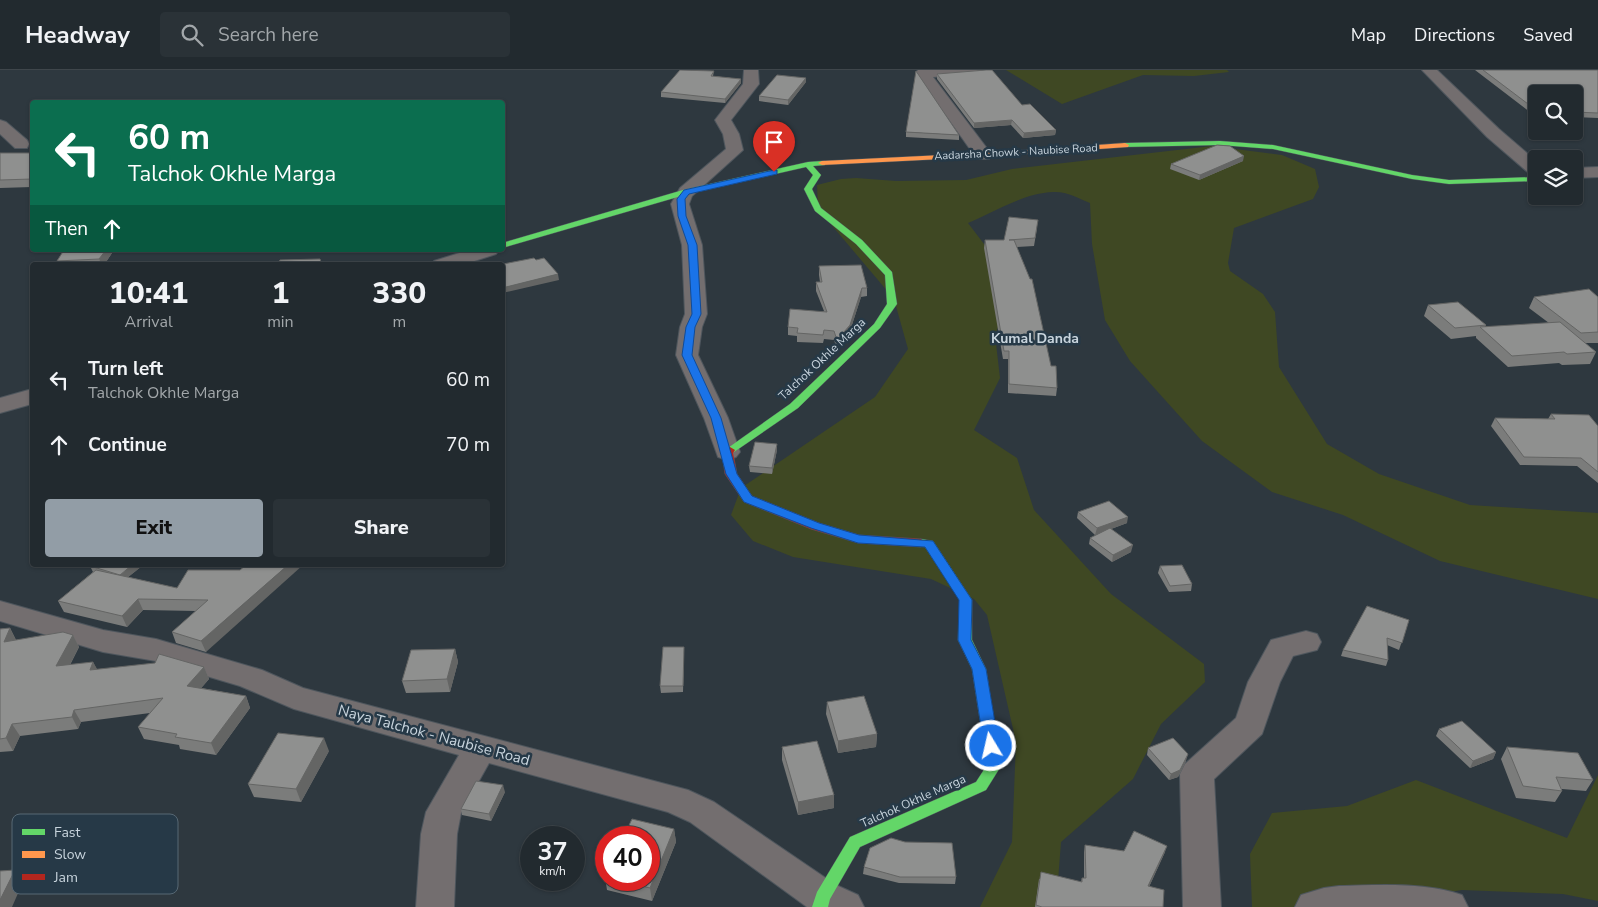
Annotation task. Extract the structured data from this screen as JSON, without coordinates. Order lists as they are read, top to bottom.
{
  "streets": {
    "street": ["Aadarsha Chowk - Naubise Road", "Talchok Okhle Marga", "Naya Talchok - Naubise Road"]
  },
  "crossings": [
    ["Aadarsha Chowk - Naubise Road", "Talchok Okhle Marga"],
    ["Talchok Okhle Marga", "Naya Talchok - Naubise Road"]
  ],
  "districts": ["Kumal Danda"],
  "legend": ["Fast", "Slow", "Jam"],
  "page": {
    "header": "Headway",
    "search": "Search here",
    "nav": ["Map", "Directions", "Saved"],
    "turn": ["60 m", "Talchok Okhle Marga"],
    "then": "Then",
    "eta": [
      "10:41",
      "Arrival",
      "1",
      "min",
      "330",
      "m"
    ],
    "list": [
      {
        "name": "Turn left",
        "note": "Talchok Okhle Marga",
        "value": "60 m"
      },
      {
        "name": "Continue",
        "value": "70 m"
      }
    ],
    "buttons": ["Exit", "Share"],
    "speed": "37 km/h",
    "limit": "40"
  }
}
